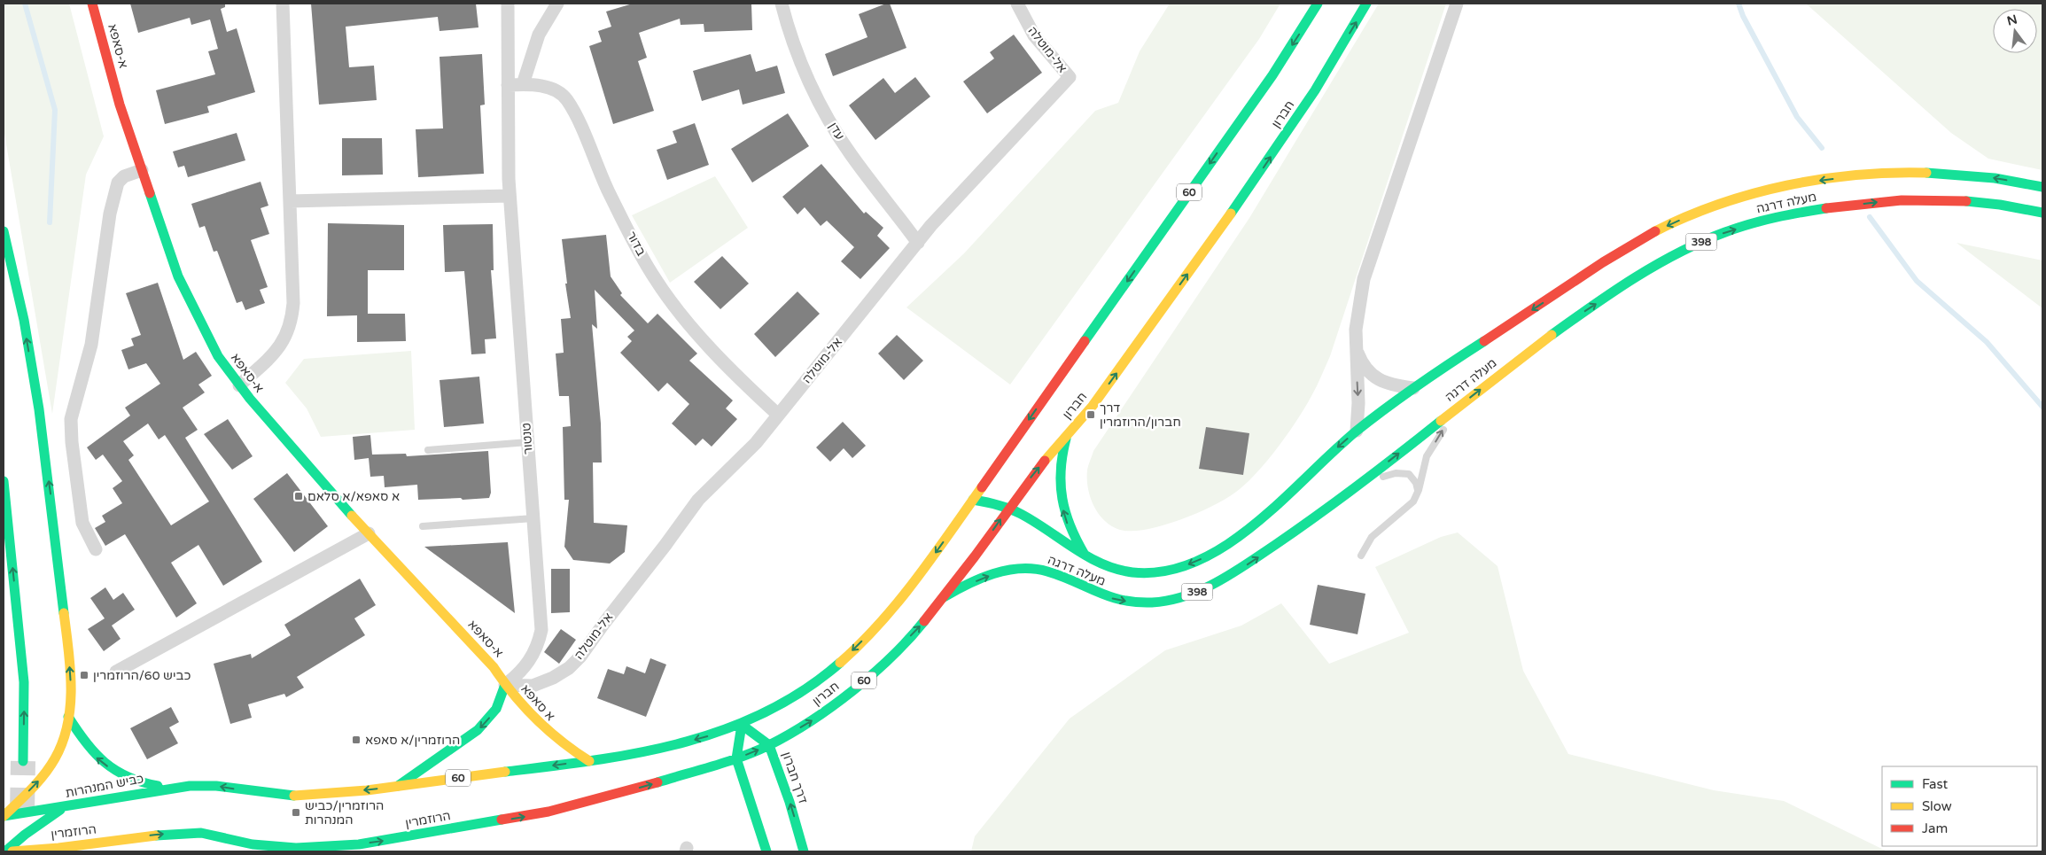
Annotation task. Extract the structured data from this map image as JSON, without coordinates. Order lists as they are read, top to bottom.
{
  "streets": {
    "main road": [
      "א-סאפא",
      "חברון",
      "60",
      "מעלה דרגה",
      "398",
      "א סאפא",
      "דרך חברון",
      "כביש המנהרות",
      "הרוזמרין"
    ],
    "street": [
      "אל-מוטלה",
      "עדן",
      "בדור",
      "טנטור"
    ]
  },
  "crossings": [
    ["א-סאפא", "אל-מוטלה"],
    ["א-סאפא", "טנטור"],
    ["א-סאפא", "א סאפא"],
    ["אל-מוטלה", "עדן"],
    ["אל-מוטלה", "בדור"],
    ["אל-מוטלה", "טנטור"],
    ["אל-מוטלה", "א סאפא"],
    ["חברון", "60"],
    ["חברון", "מעלה דרגה"],
    ["חברון", "דרך חברון"],
    ["חברון", "הרוזמרין"],
    ["60", "א סאפא"],
    ["60", "דרך חברון"],
    ["60", "כביש המנהרות"],
    ["בדור", "טנטור"],
    ["טנטור", "א סאפא"]
  ],
  "one_way": ["א סאפא"],
  "places": {
    "transit": [
      "דרך חברון/הרוזמרין",
      "א סאפא/א סלאם",
      "כביש 60/הרוזמרין",
      "הרוזמרין/א סאפא",
      "הרוזמרין/כביש המנהרות"
    ]
  },
  "legend": ["Fast", "Slow", "Jam"],
  "north": "top"
}
